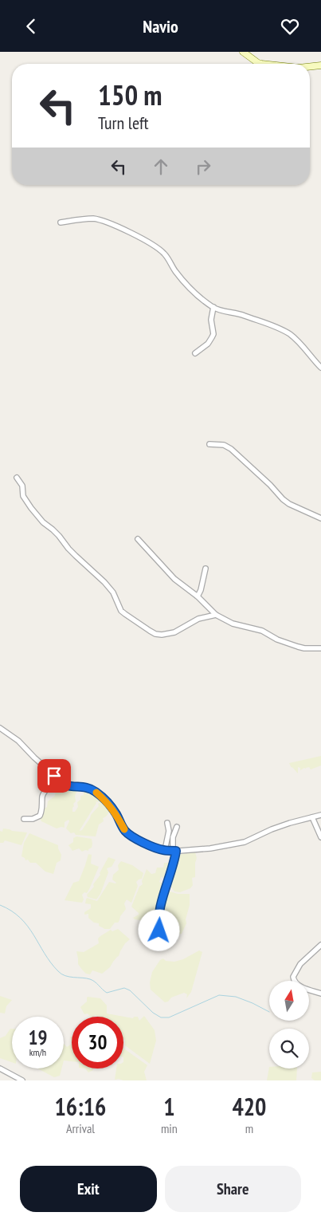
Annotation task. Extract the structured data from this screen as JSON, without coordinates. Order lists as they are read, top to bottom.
{
  "north": "top",
  "page": {
    "header": "Navio",
    "turn": ["150 m", "Turn left"],
    "speed": "19 km/h",
    "limit": "30",
    "eta": [
      "16:16",
      "Arrival",
      "1",
      "min",
      "420",
      "m"
    ],
    "buttons": ["Exit", "Share"]
  }
}
